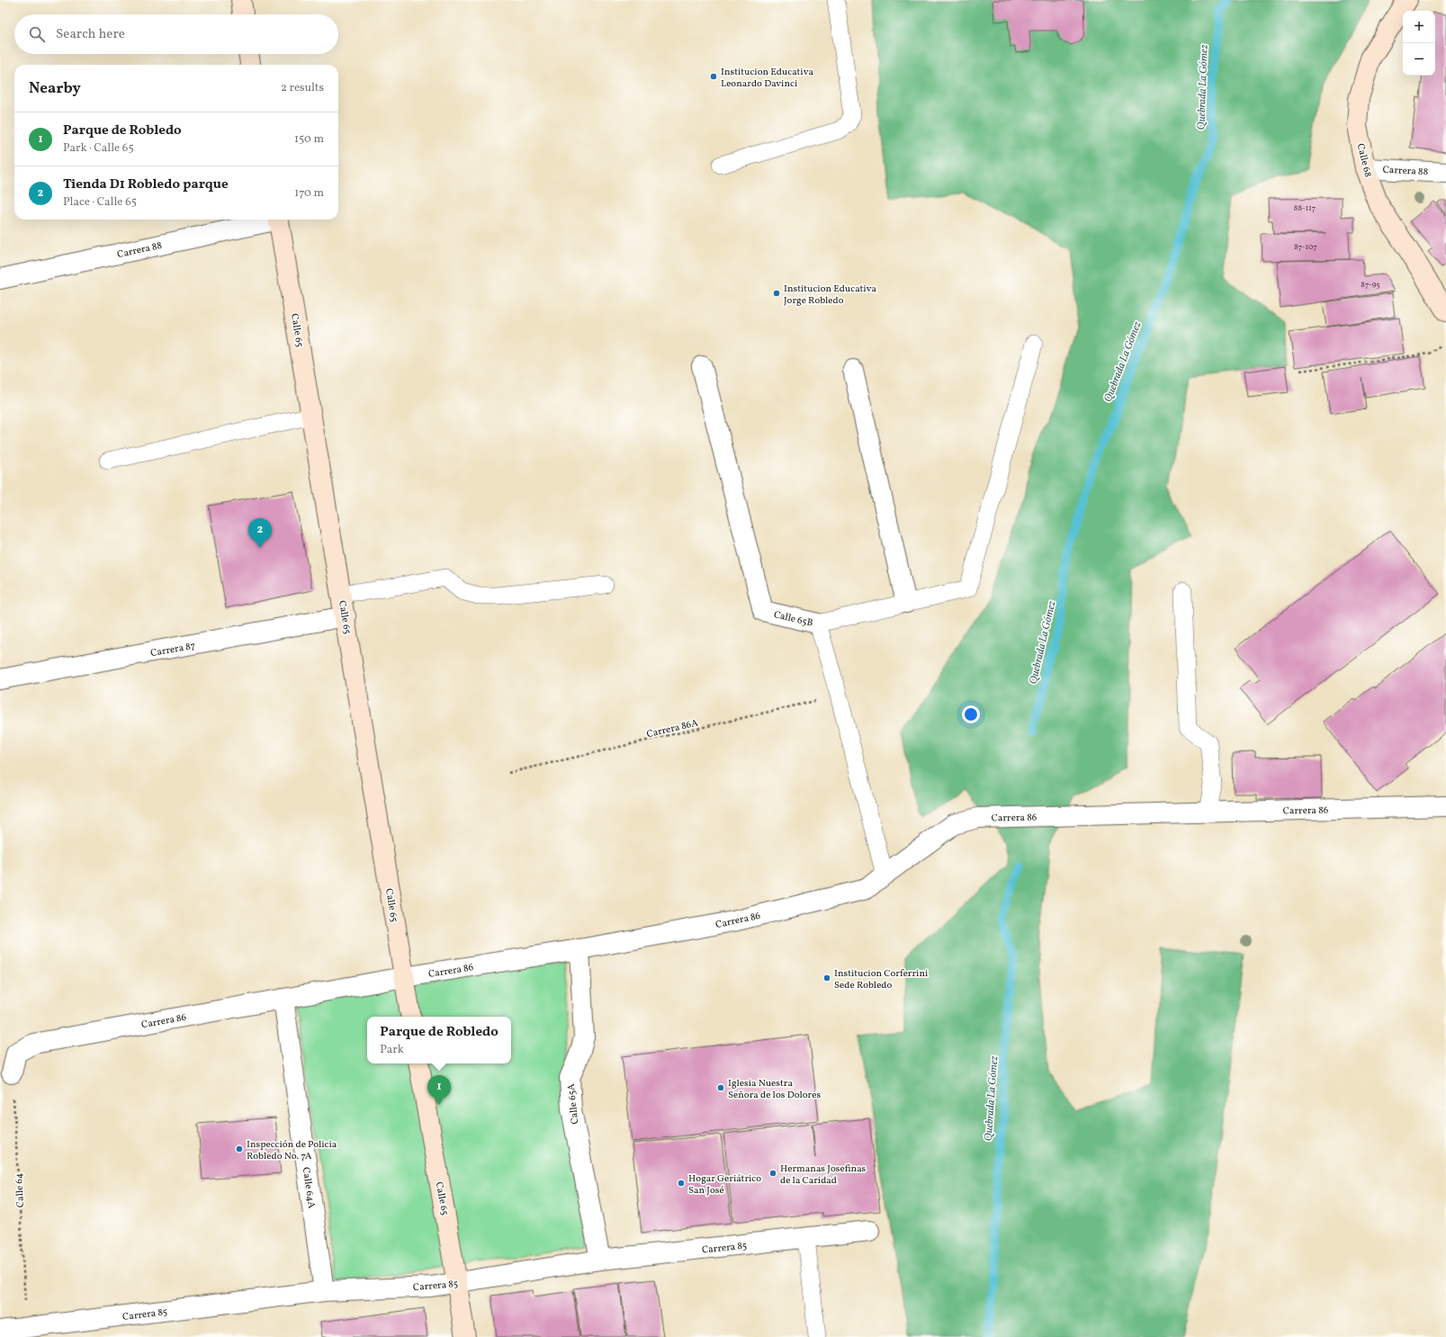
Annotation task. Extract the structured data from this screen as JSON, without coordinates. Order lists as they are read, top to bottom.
{
  "streets": {
    "main road": ["Calle 68", "Calle 65"],
    "street": [
      "Carrera 88",
      "Calle 65B",
      "Carrera 87",
      "Carrera 86",
      "Calle 65A",
      "Calle 64A",
      "Carrera 85"
    ],
    "path": ["Carrera 86A", "Calle 64"]
  },
  "crossings": [
    ["Calle 68", "Carrera 88"],
    ["Calle 65", "Carrera 87"],
    ["Calle 65", "Carrera 86"],
    ["Calle 65", "Carrera 85"],
    ["Calle 65B", "Carrera 86A"],
    ["Calle 65B", "Carrera 86"],
    ["Carrera 86", "Calle 65A"],
    ["Carrera 86", "Calle 64A"],
    ["Carrera 86", "Calle 64"],
    ["Calle 65A", "Carrera 85"],
    ["Calle 64A", "Carrera 85"],
    ["Calle 64", "Carrera 85"]
  ],
  "water": ["Quebrada La Gómez"],
  "places": [
    "Institucion Educativa Leonardo Davinci",
    "Institucion Educativa Jorge Robledo",
    "Institucion Corferrini Sede Robledo",
    "Iglesia Nuestra Señora de los Dolores",
    "Inspección de Policia Robledo No. 7A",
    "Hermanas Josefinas de la Caridad",
    "Hogar Geriátrico San José"
  ],
  "house_numbers": ["88-117", "87-107", "87-95"],
  "page": {
    "map_buttons": ["+", "−"],
    "search": "Search here",
    "heading": ["Nearby", "2 results"],
    "list": [
      {
        "mark": "1",
        "name": "Parque de Robledo",
        "note": "Park · Calle 65",
        "value": "150 m"
      },
      {
        "mark": "2",
        "name": "Tienda D1 Robledo parque",
        "note": "Place · Calle 65",
        "value": "170 m"
      }
    ],
    "pins": ["2", "1"],
    "popup": ["Parque de Robledo", "Park"]
  }
}
